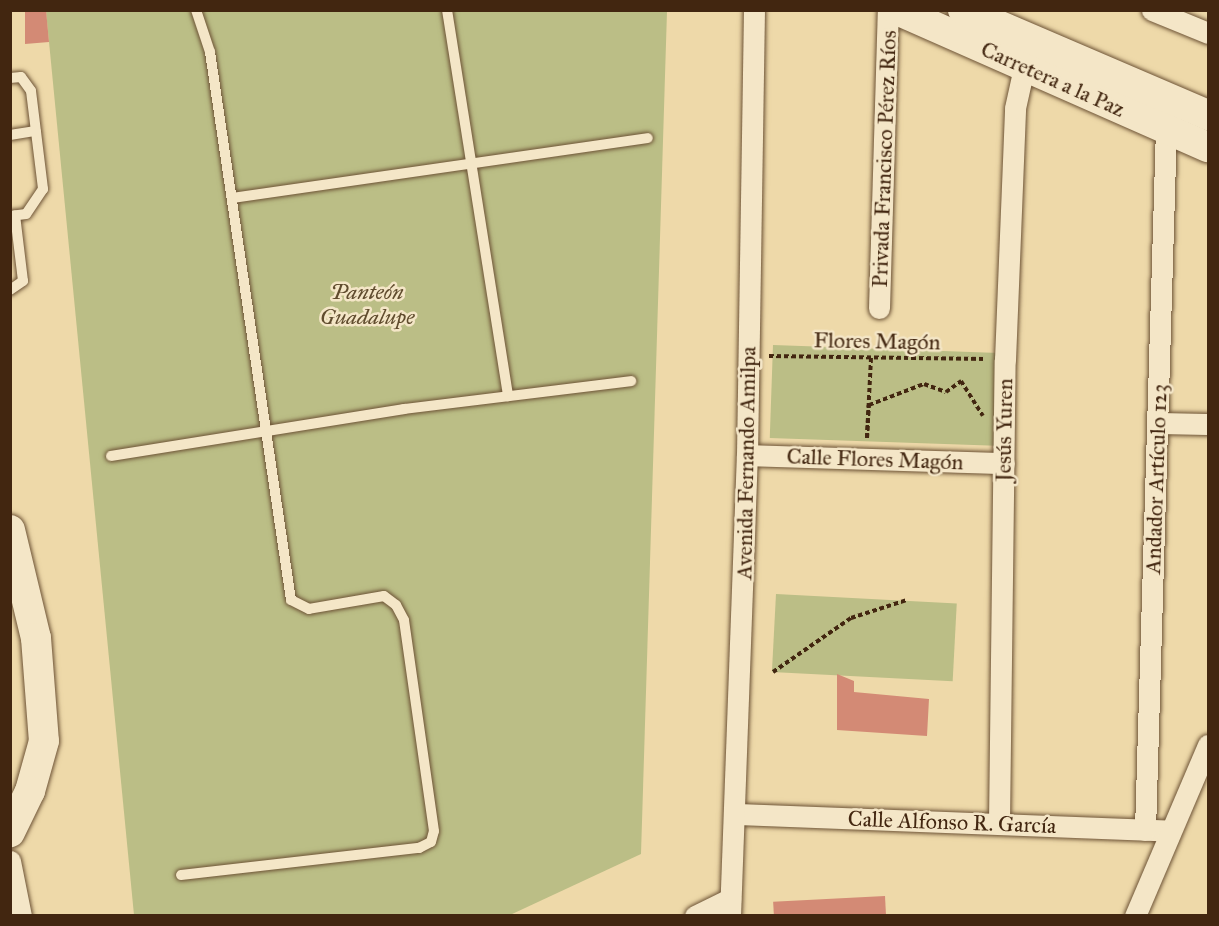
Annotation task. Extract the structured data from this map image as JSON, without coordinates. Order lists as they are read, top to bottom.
{
  "streets": {
    "main road": ["Carretera a la Paz"],
    "street": [
      "Privada Francisco Pérez Ríos",
      "Jesús Yuren",
      "Calle Flores Magón",
      "Avenida Fernando Amilpa",
      "Andador Artículo 123",
      "Calle Alfonso R. García"
    ],
    "path": ["Flores Magón"]
  },
  "crossings": [
    ["Carretera a la Paz", "Jesús Yuren"],
    ["Carretera a la Paz", "Andador Artículo 123"],
    ["Flores Magón", "Jesús Yuren"],
    ["Flores Magón", "Avenida Fernando Amilpa"],
    ["Jesús Yuren", "Calle Flores Magón"],
    ["Jesús Yuren", "Calle Alfonso R. García"],
    ["Calle Flores Magón", "Avenida Fernando Amilpa"],
    ["Avenida Fernando Amilpa", "Calle Alfonso R. García"],
    ["Andador Artículo 123", "Calle Alfonso R. García"]
  ],
  "parks": ["Panteón Guadalupe"]
}
